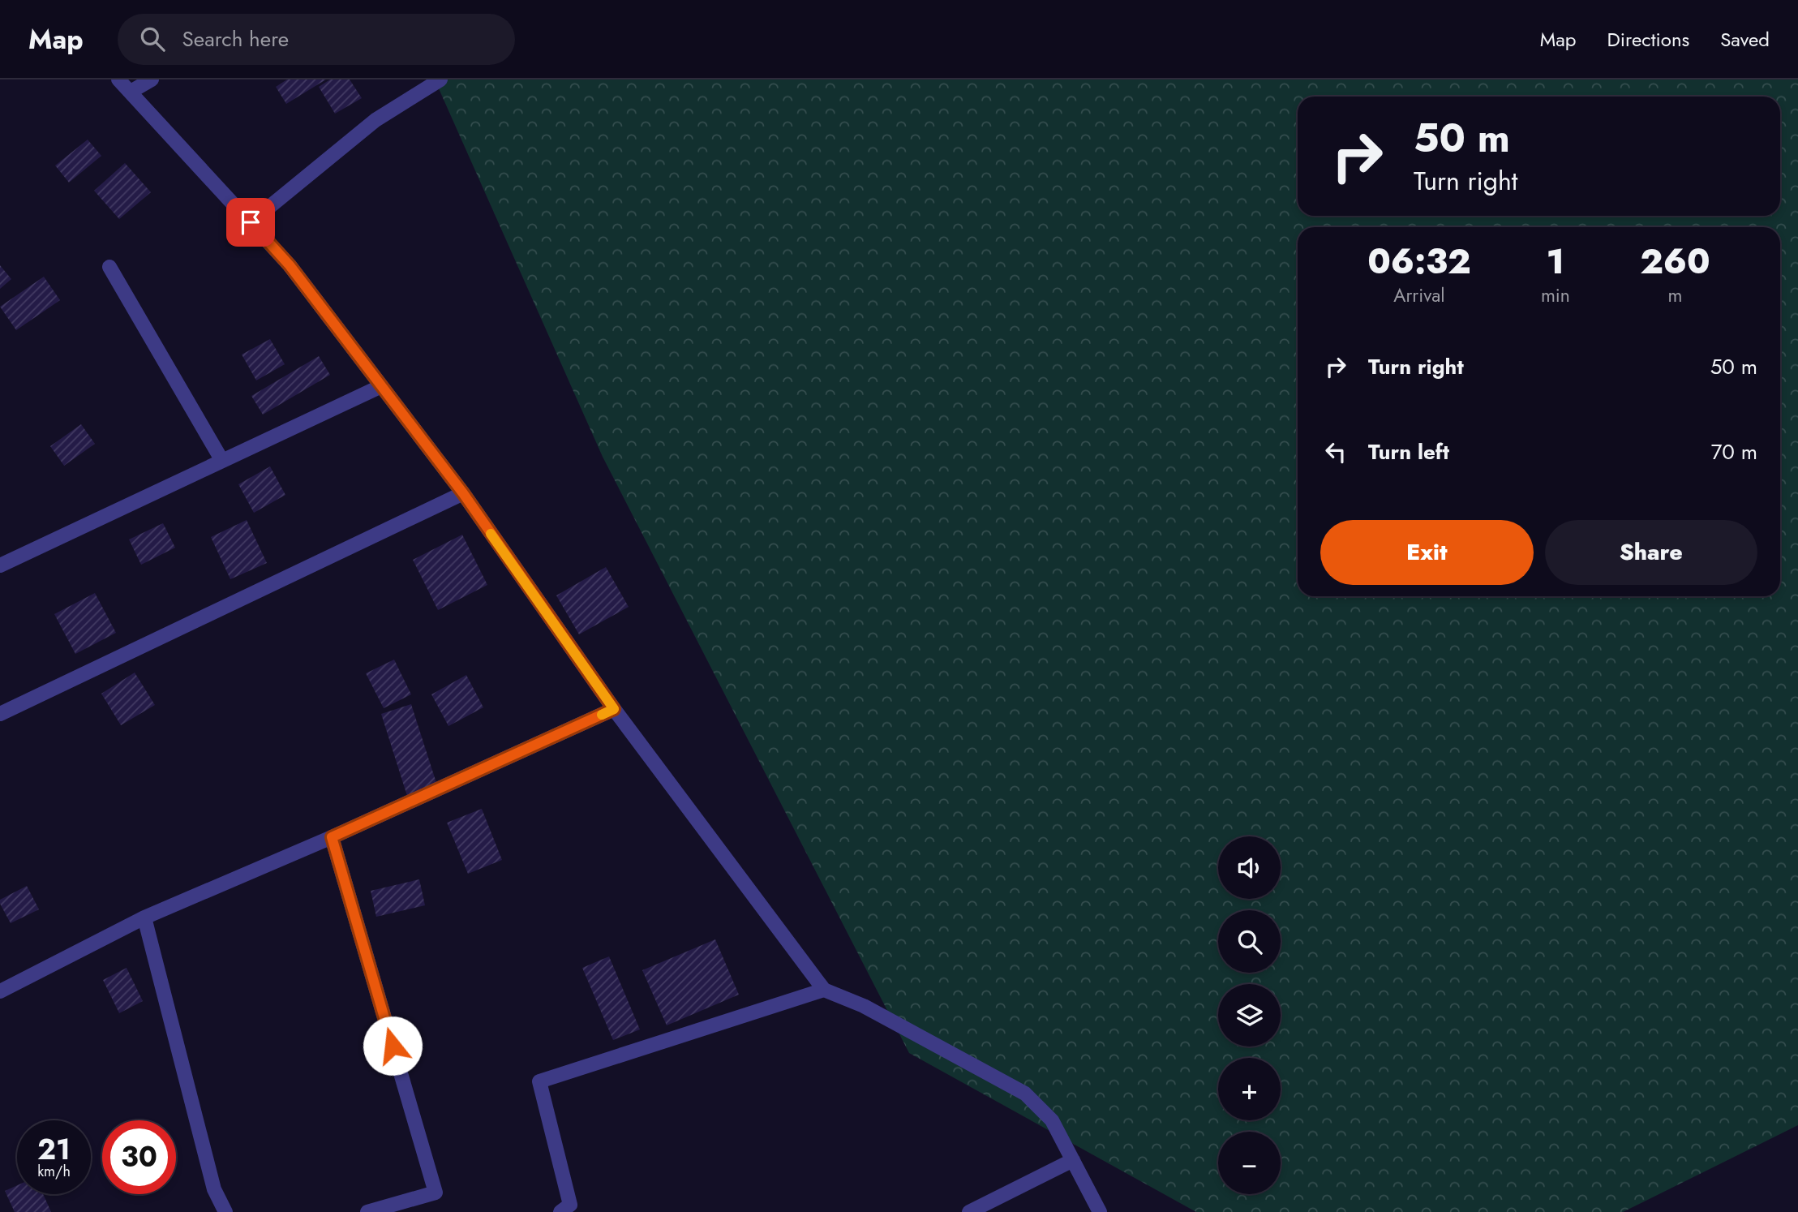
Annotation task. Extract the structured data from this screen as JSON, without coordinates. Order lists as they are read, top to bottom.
{
  "page": {
    "header": "Map",
    "search": "Search here",
    "nav": ["Map", "Directions", "Saved"],
    "turn": ["50 m", "Turn right"],
    "eta": [
      "06:32",
      "Arrival",
      "1",
      "min",
      "260",
      "m"
    ],
    "list": [
      {
        "name": "Turn right",
        "value": "50 m"
      },
      {
        "name": "Turn left",
        "value": "70 m"
      }
    ],
    "buttons": ["Exit", "Share"],
    "map_buttons": ["+", "−"],
    "speed": "21 km/h",
    "limit": "30"
  }
}
